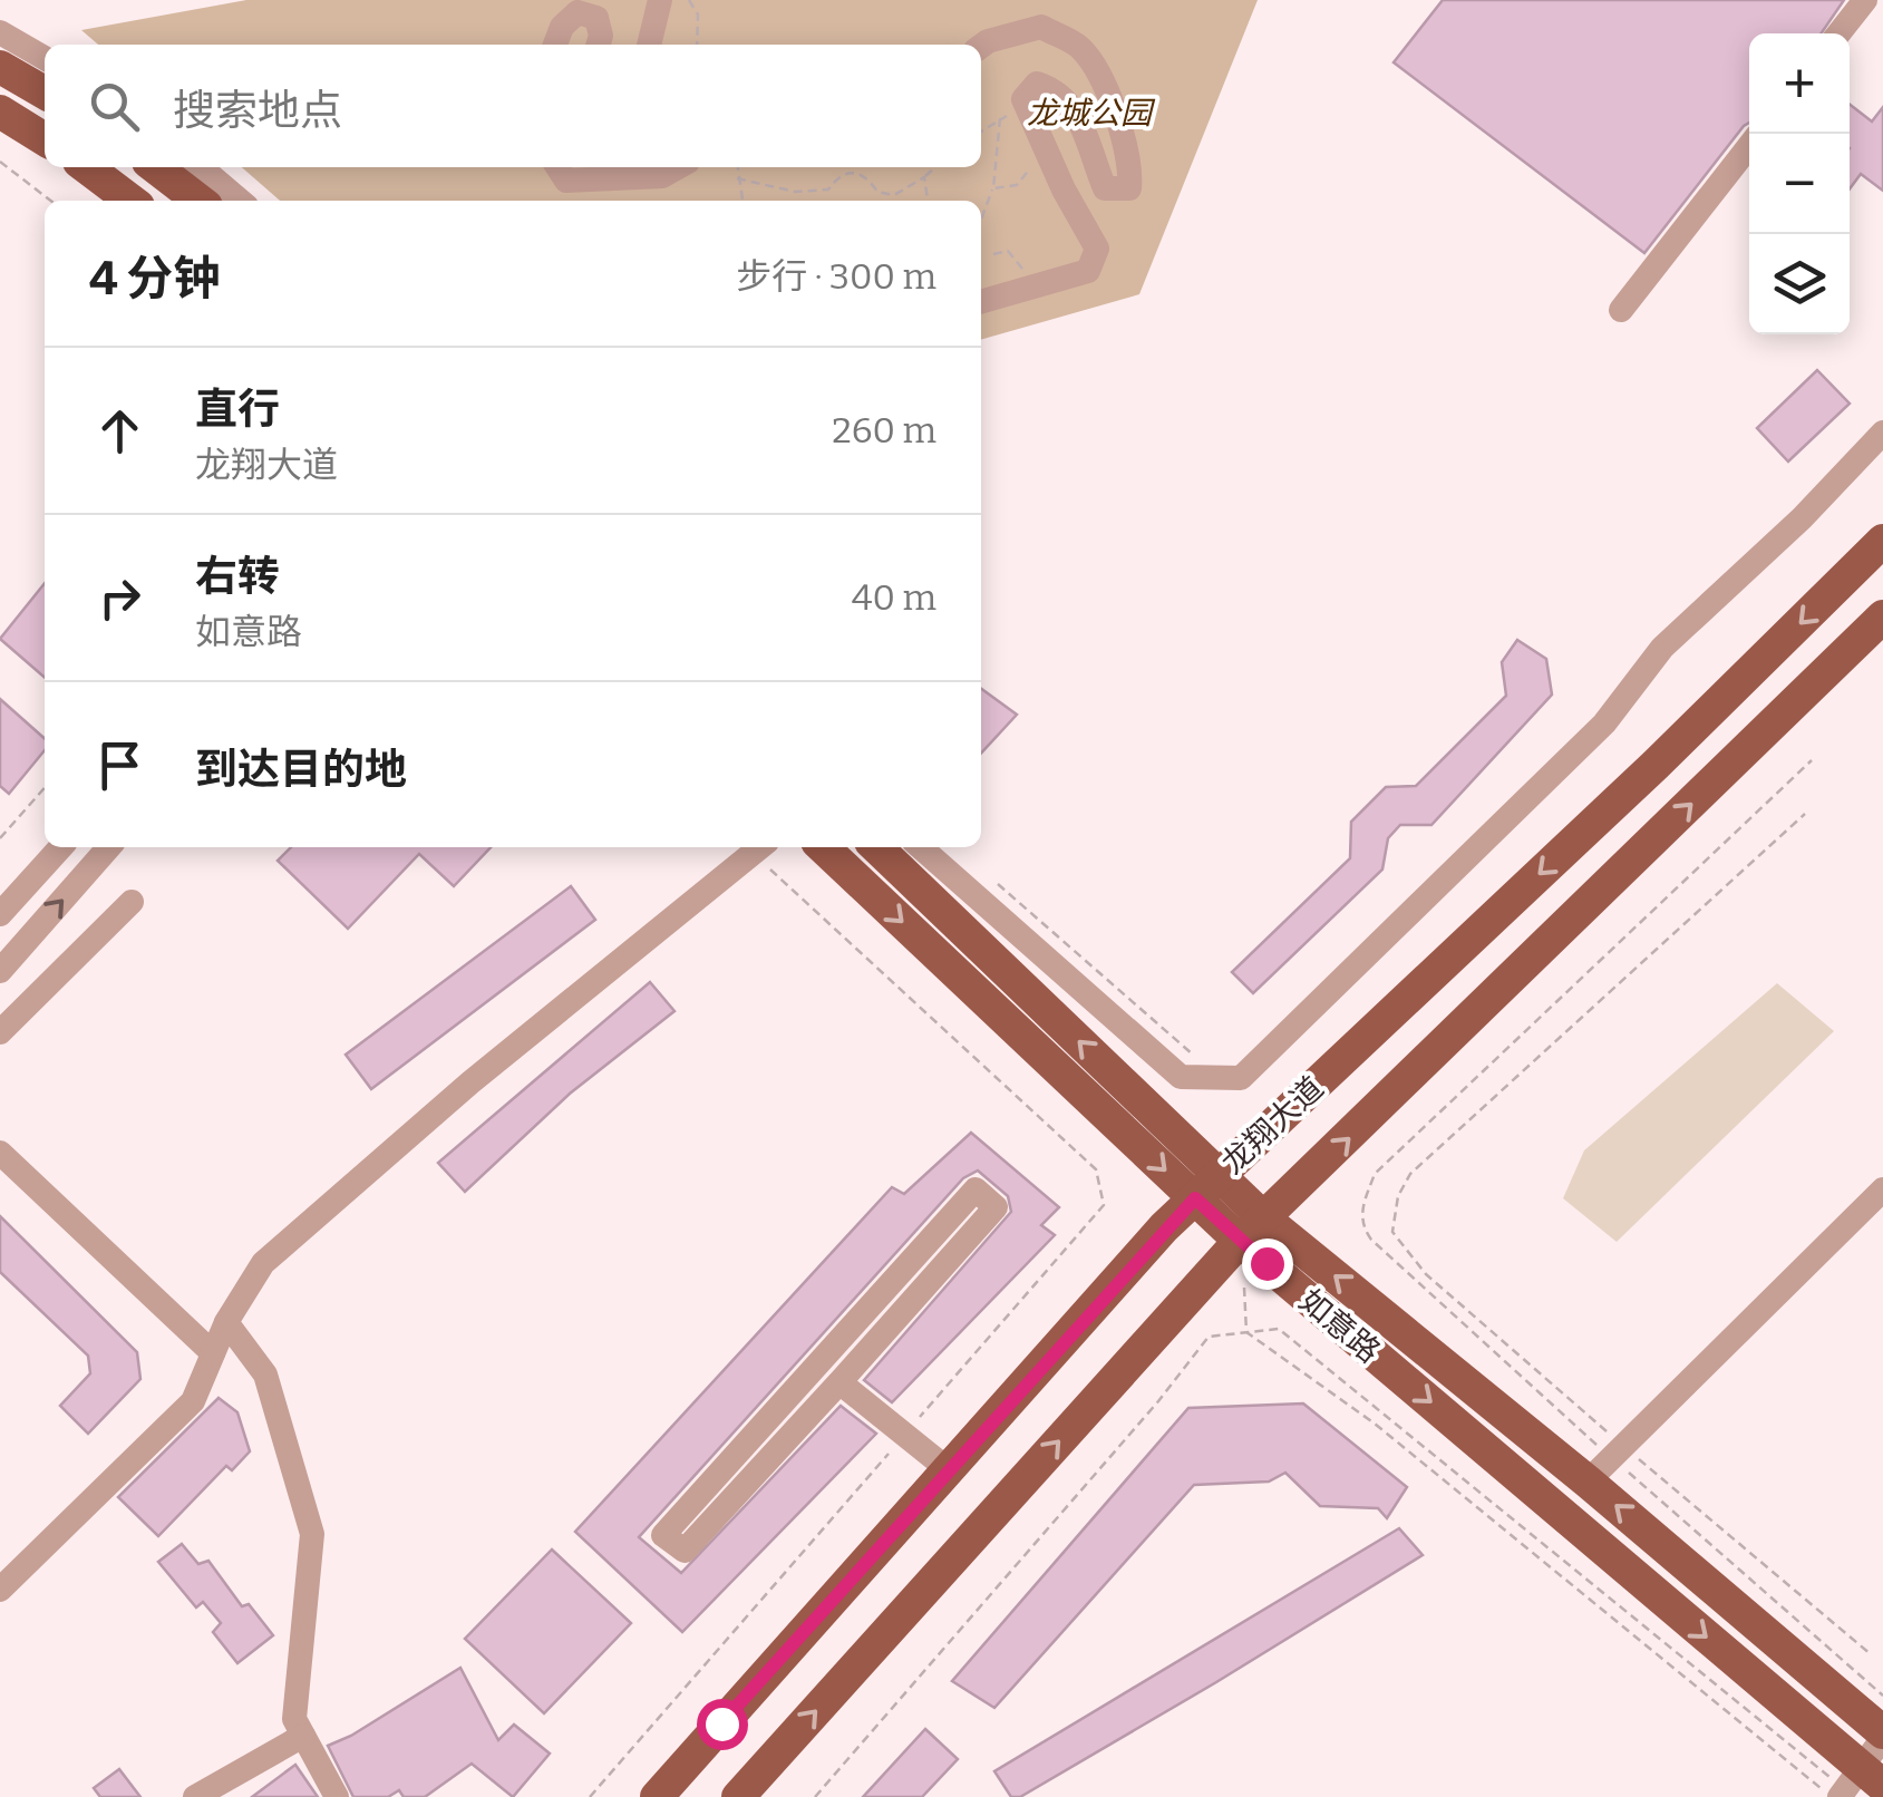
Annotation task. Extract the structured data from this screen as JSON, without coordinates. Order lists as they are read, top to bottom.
{
  "streets": {
    "main road": ["龙翔大道", "如意路"]
  },
  "crossings": [
    ["龙翔大道", "如意路"]
  ],
  "parks": ["龙城公园"],
  "page": {
    "map_buttons": ["+", "−"],
    "search": "搜索地点",
    "heading": ["4 分钟", "步行 · 300 m"],
    "list": [
      ["直行", "龙翔大道", "260 m"],
      ["右转", "如意路", "40 m"],
      "到达目的地"
    ]
  }
}
